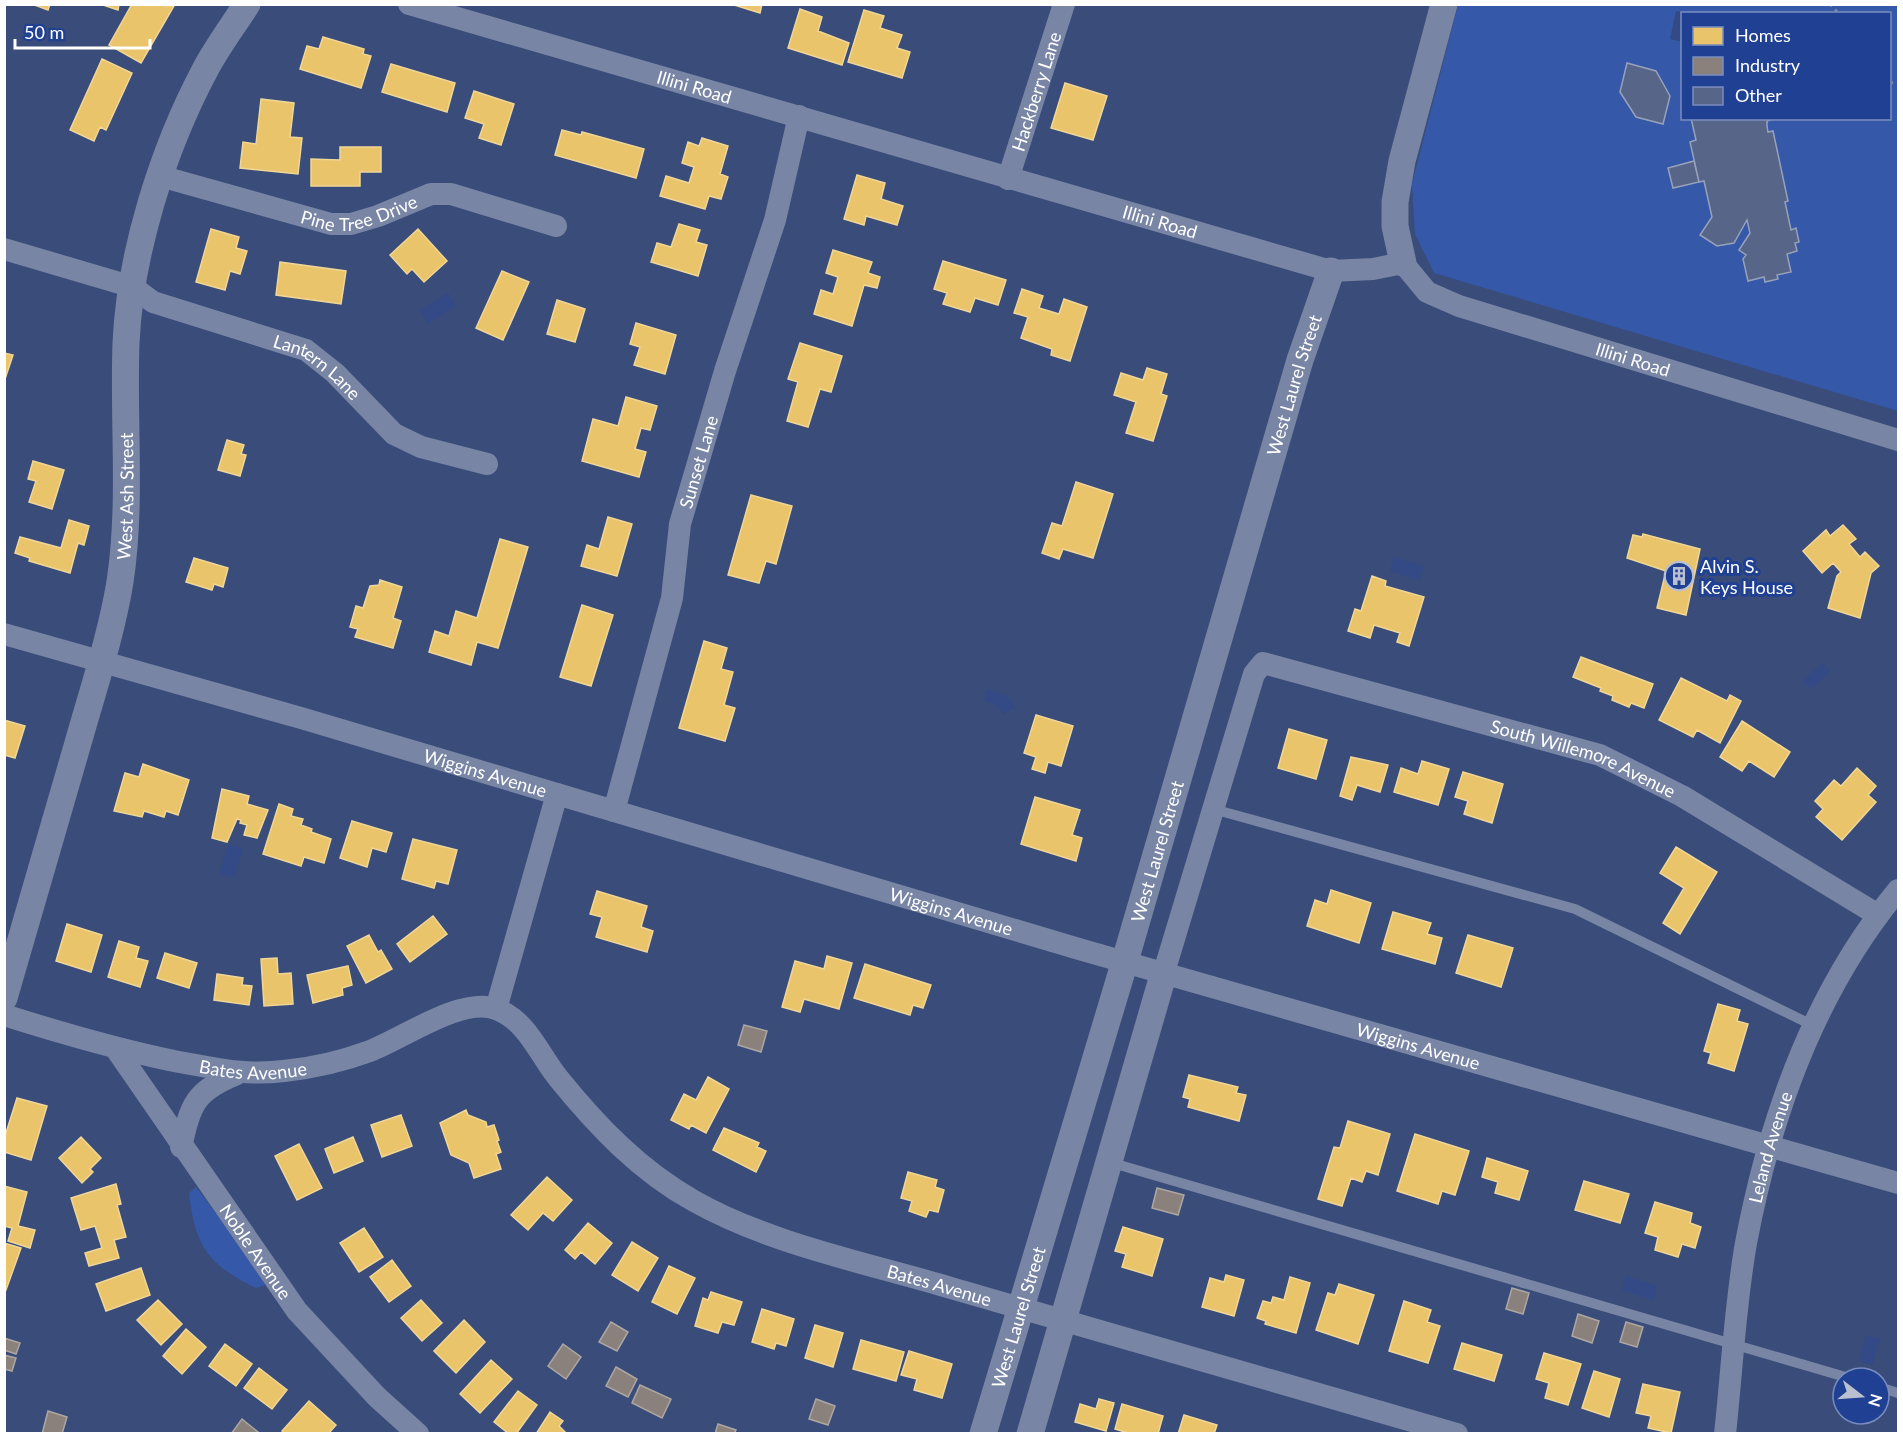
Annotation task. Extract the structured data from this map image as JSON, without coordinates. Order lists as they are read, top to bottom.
{
  "streets": {
    "street": [
      "Illini Road",
      "Hackberry Lane",
      "Pine Tree Drive",
      "Lantern Lane",
      "West Laurel Street",
      "Sunset Lane",
      "West Ash Street",
      "South Willemore Avenue",
      "Wiggins Avenue",
      "Bates Avenue",
      "Leland Avenue",
      "Noble Avenue"
    ]
  },
  "crossings": [
    ["Illini Road", "Hackberry Lane"],
    ["Illini Road", "West Laurel Street"],
    ["Illini Road", "Sunset Lane"],
    ["Pine Tree Drive", "West Ash Street"],
    ["Lantern Lane", "West Ash Street"],
    ["West Laurel Street", "Wiggins Avenue"],
    ["West Laurel Street", "Bates Avenue"],
    ["Sunset Lane", "Wiggins Avenue"],
    ["West Ash Street", "Wiggins Avenue"],
    ["South Willemore Avenue", "Leland Avenue"],
    ["Wiggins Avenue", "Leland Avenue"],
    ["Bates Avenue", "Noble Avenue"]
  ],
  "places": {
    "building": ["Alvin S. Keys House"]
  },
  "legend": ["Homes", "Industry", "Other"],
  "scale_bar": "50 m",
  "north": "right"
}
